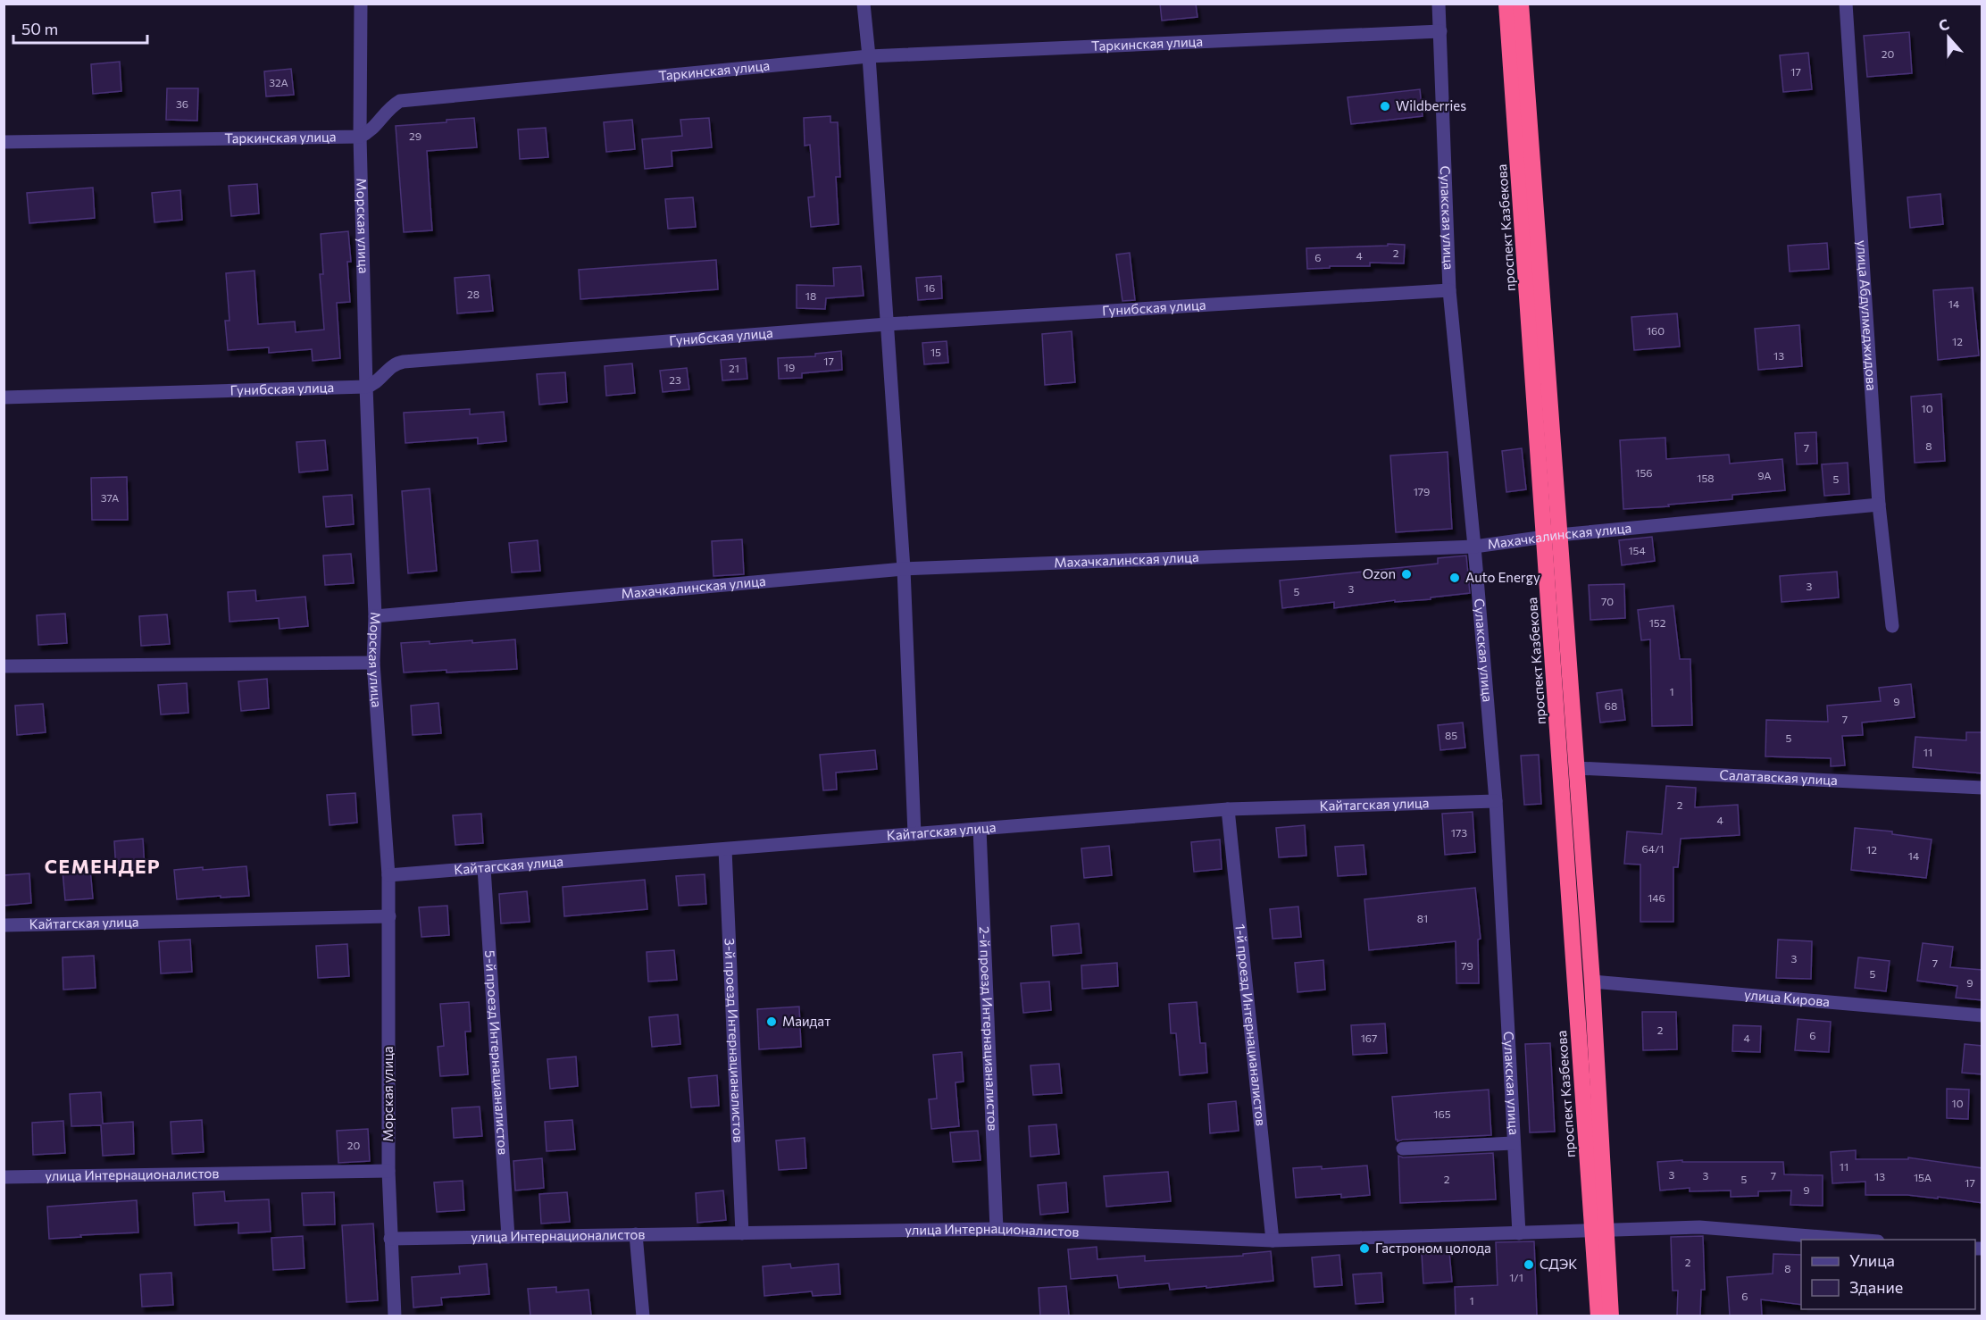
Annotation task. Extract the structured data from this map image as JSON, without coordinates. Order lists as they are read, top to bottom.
{
  "streets": {
    "highway": ["проспект Казбекова"],
    "street": [
      "Таркинская улица",
      "Сулакская улица",
      "Морская улица",
      "Гунибская улица",
      "улица Абдулмеджидова",
      "Махачкалинская улица",
      "Салатавская улица",
      "Кайтагская улица",
      "улица Кирова",
      "1-й проезд Интернацианалистов",
      "2-й проезд Интернацианалистов",
      "3-й проезд Интернацианалистов",
      "5-й проезд Интернацианалистов",
      "улица Интернационалистов"
    ]
  },
  "crossings": [
    ["Таркинская улица", "Сулакская улица"],
    ["Таркинская улица", "Морская улица"],
    ["Сулакская улица", "Гунибская улица"],
    ["Сулакская улица", "Махачкалинская улица"],
    ["Сулакская улица", "Кайтагская улица"],
    ["Сулакская улица", "улица Интернационалистов"],
    ["Морская улица", "Гунибская улица"],
    ["Морская улица", "Махачкалинская улица"],
    ["Морская улица", "Кайтагская улица"],
    ["Морская улица", "улица Интернационалистов"],
    ["проспект Казбекова", "Махачкалинская улица"],
    ["проспект Казбекова", "Салатавская улица"],
    ["проспект Казбекова", "улица Кирова"],
    ["проспект Казбекова", "улица Интернационалистов"],
    ["улица Абдулмеджидова", "Махачкалинская улица"],
    ["Кайтагская улица", "1-й проезд Интернацианалистов"],
    ["Кайтагская улица", "2-й проезд Интернацианалистов"],
    ["Кайтагская улица", "3-й проезд Интернацианалистов"],
    ["Кайтагская улица", "5-й проезд Интернацианалистов"],
    ["1-й проезд Интернацианалистов", "улица Интернационалистов"],
    ["2-й проезд Интернацианалистов", "улица Интернационалистов"],
    ["3-й проезд Интернацианалистов", "улица Интернационалистов"],
    ["5-й проезд Интернацианалистов", "улица Интернационалистов"]
  ],
  "districts": ["СЕМЕНДЕР"],
  "places": [
    "Wildberries",
    "Ozon",
    "Auto Energy",
    "Маидат",
    "Гастроном цолода",
    "СДЭК"
  ],
  "house_numbers": [
    "20",
    "17",
    "32А",
    "36",
    "29",
    "2",
    "4",
    "6",
    "16",
    "28",
    "18",
    "14",
    "160",
    "12",
    "15",
    "13",
    "17",
    "19",
    "21",
    "23",
    "10",
    "8",
    "7",
    "156",
    "9А",
    "158",
    "5",
    "179",
    "37А",
    "154",
    "3",
    "3",
    "5",
    "70",
    "152",
    "1",
    "9",
    "68",
    "7",
    "85",
    "5",
    "11",
    "2",
    "4",
    "173",
    "64/1",
    "12",
    "14",
    "146",
    "81",
    "3",
    "7",
    "79",
    "5",
    "9",
    "2",
    "6",
    "167",
    "4",
    "10",
    "165",
    "20",
    "11",
    "3",
    "3",
    "7",
    "13",
    "15А",
    "2",
    "5",
    "17",
    "9",
    "2",
    "8",
    "1/1",
    "6",
    "1"
  ],
  "legend": ["Улица", "Здание"],
  "scale_bar": "50 m",
  "north": "top"
}
